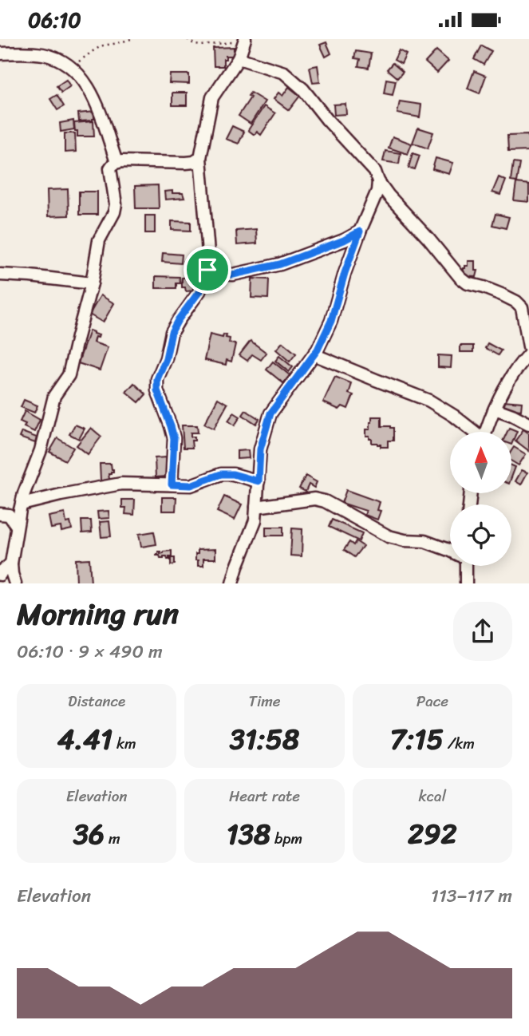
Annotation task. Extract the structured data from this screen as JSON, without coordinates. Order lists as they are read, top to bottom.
{
  "north": "top",
  "page": {
    "status": "06:10",
    "heading": ["Morning run", "06:10 · 9 × 490 m"],
    "stats": [
      ["Distance", "4.41 km"],
      ["Time", "31:58"],
      ["Pace", "7:15 /km"],
      ["Elevation", "36 m"],
      ["Heart rate", "138 bpm"],
      ["kcal", "292"]
    ],
    "chart": ["Elevation", "113–117 m"]
  }
}
